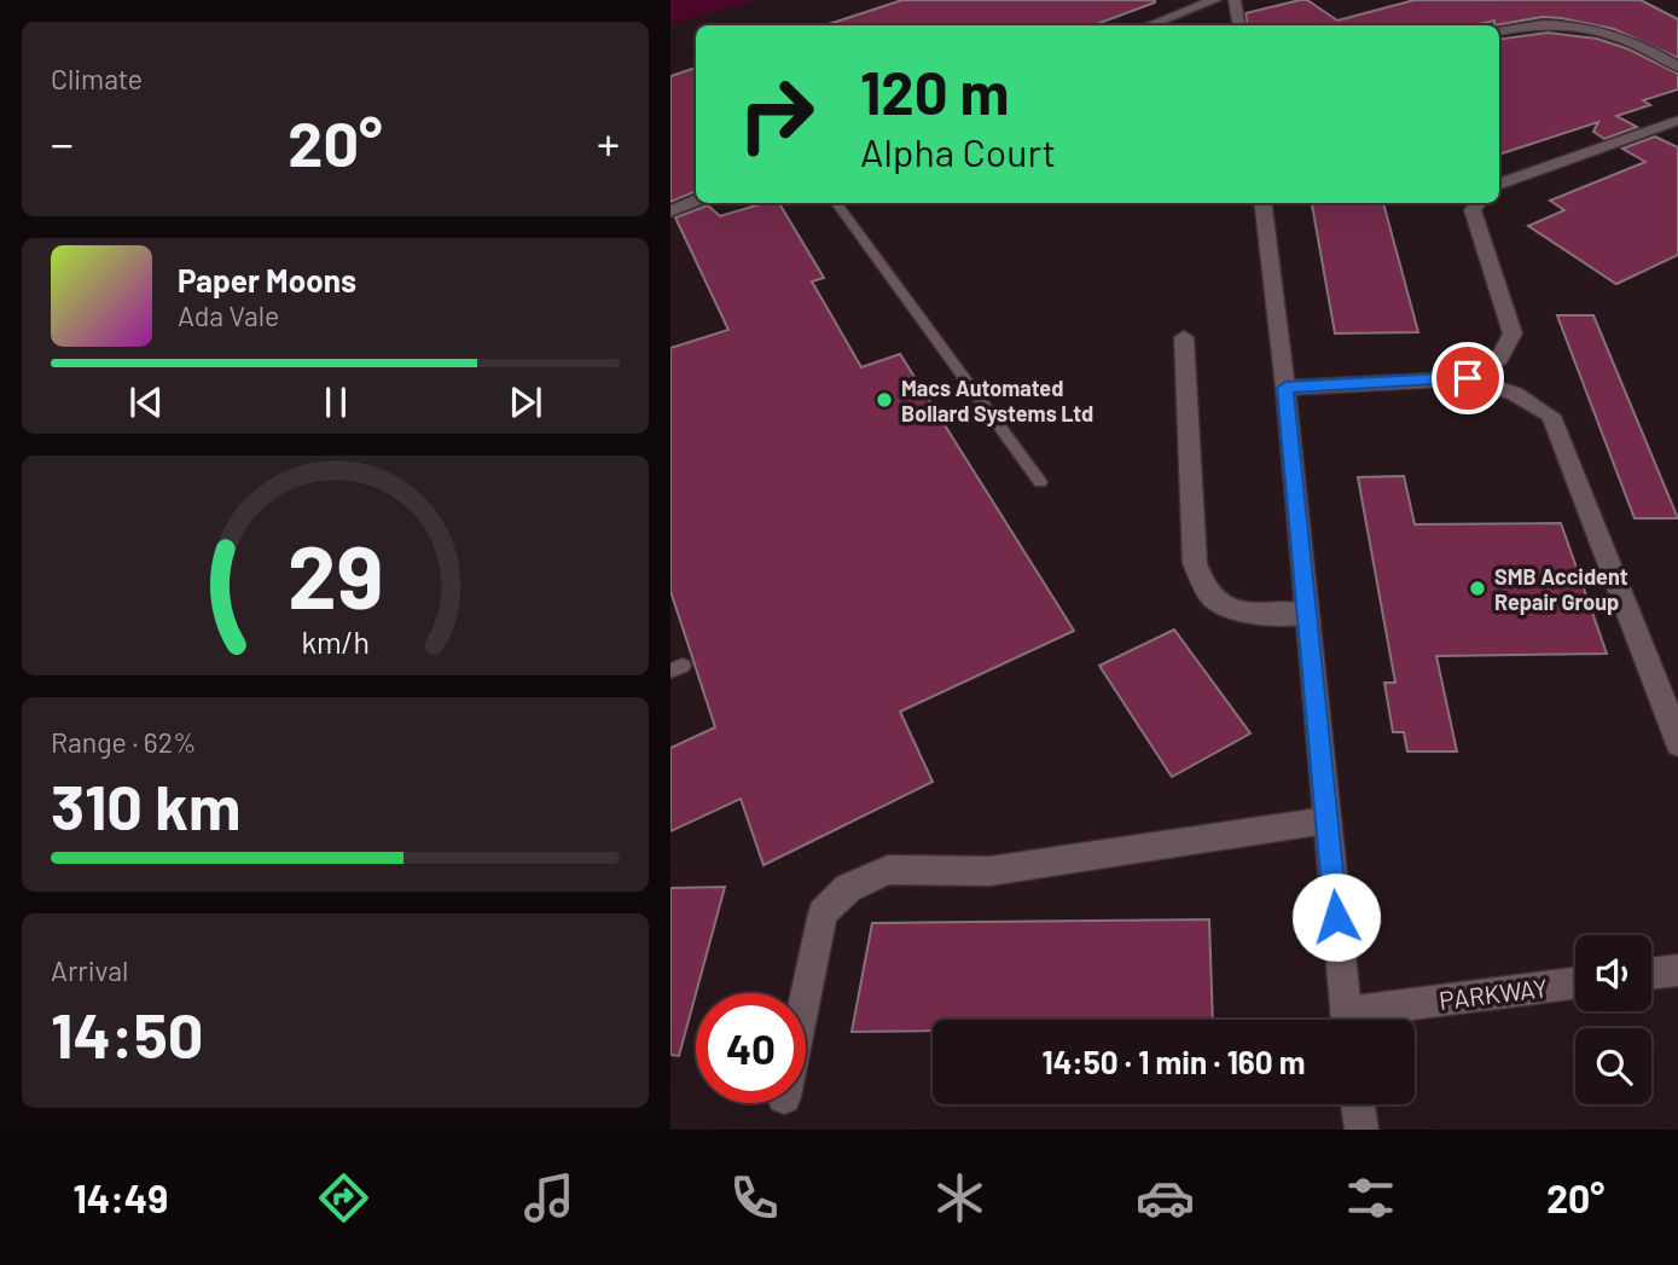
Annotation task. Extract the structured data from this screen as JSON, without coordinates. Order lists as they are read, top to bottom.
{
  "streets": {
    "street": ["PARKWAY"]
  },
  "places": ["Macs Automated Bollard Systems Ltd", "SMB Accident Repair Group"],
  "page": {
    "tile": [
      "Climate",
      ["Range · 62%", "310 km"],
      ["Arrival", "14:50"]
    ],
    "turn": ["120 m", "Alpha Court"],
    "heat": ["−", "20°", "+"],
    "song": ["Paper Moons", "Ada Vale"],
    "limit": "40",
    "trip": "14:50 · 1 min · 160 m",
    "tabs": ["14:49", "20°"],
    "gauge": ["29", "km/h"]
  }
}
